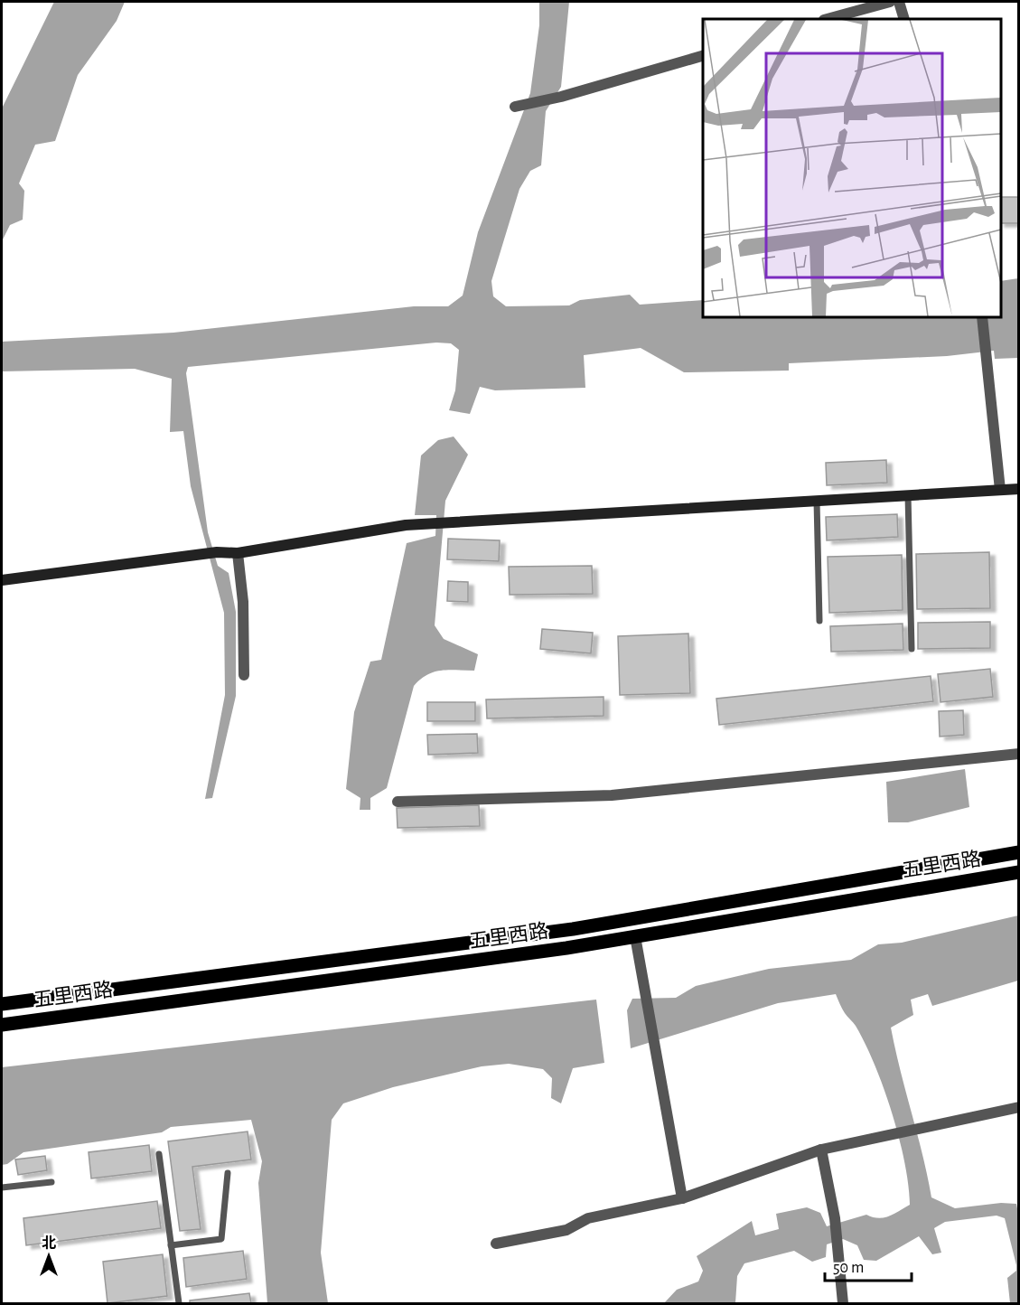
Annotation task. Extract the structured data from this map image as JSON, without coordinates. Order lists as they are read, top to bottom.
{
  "streets": {
    "main road": ["五里西路"]
  },
  "scale_bar": "50 m",
  "north": "top"
}
